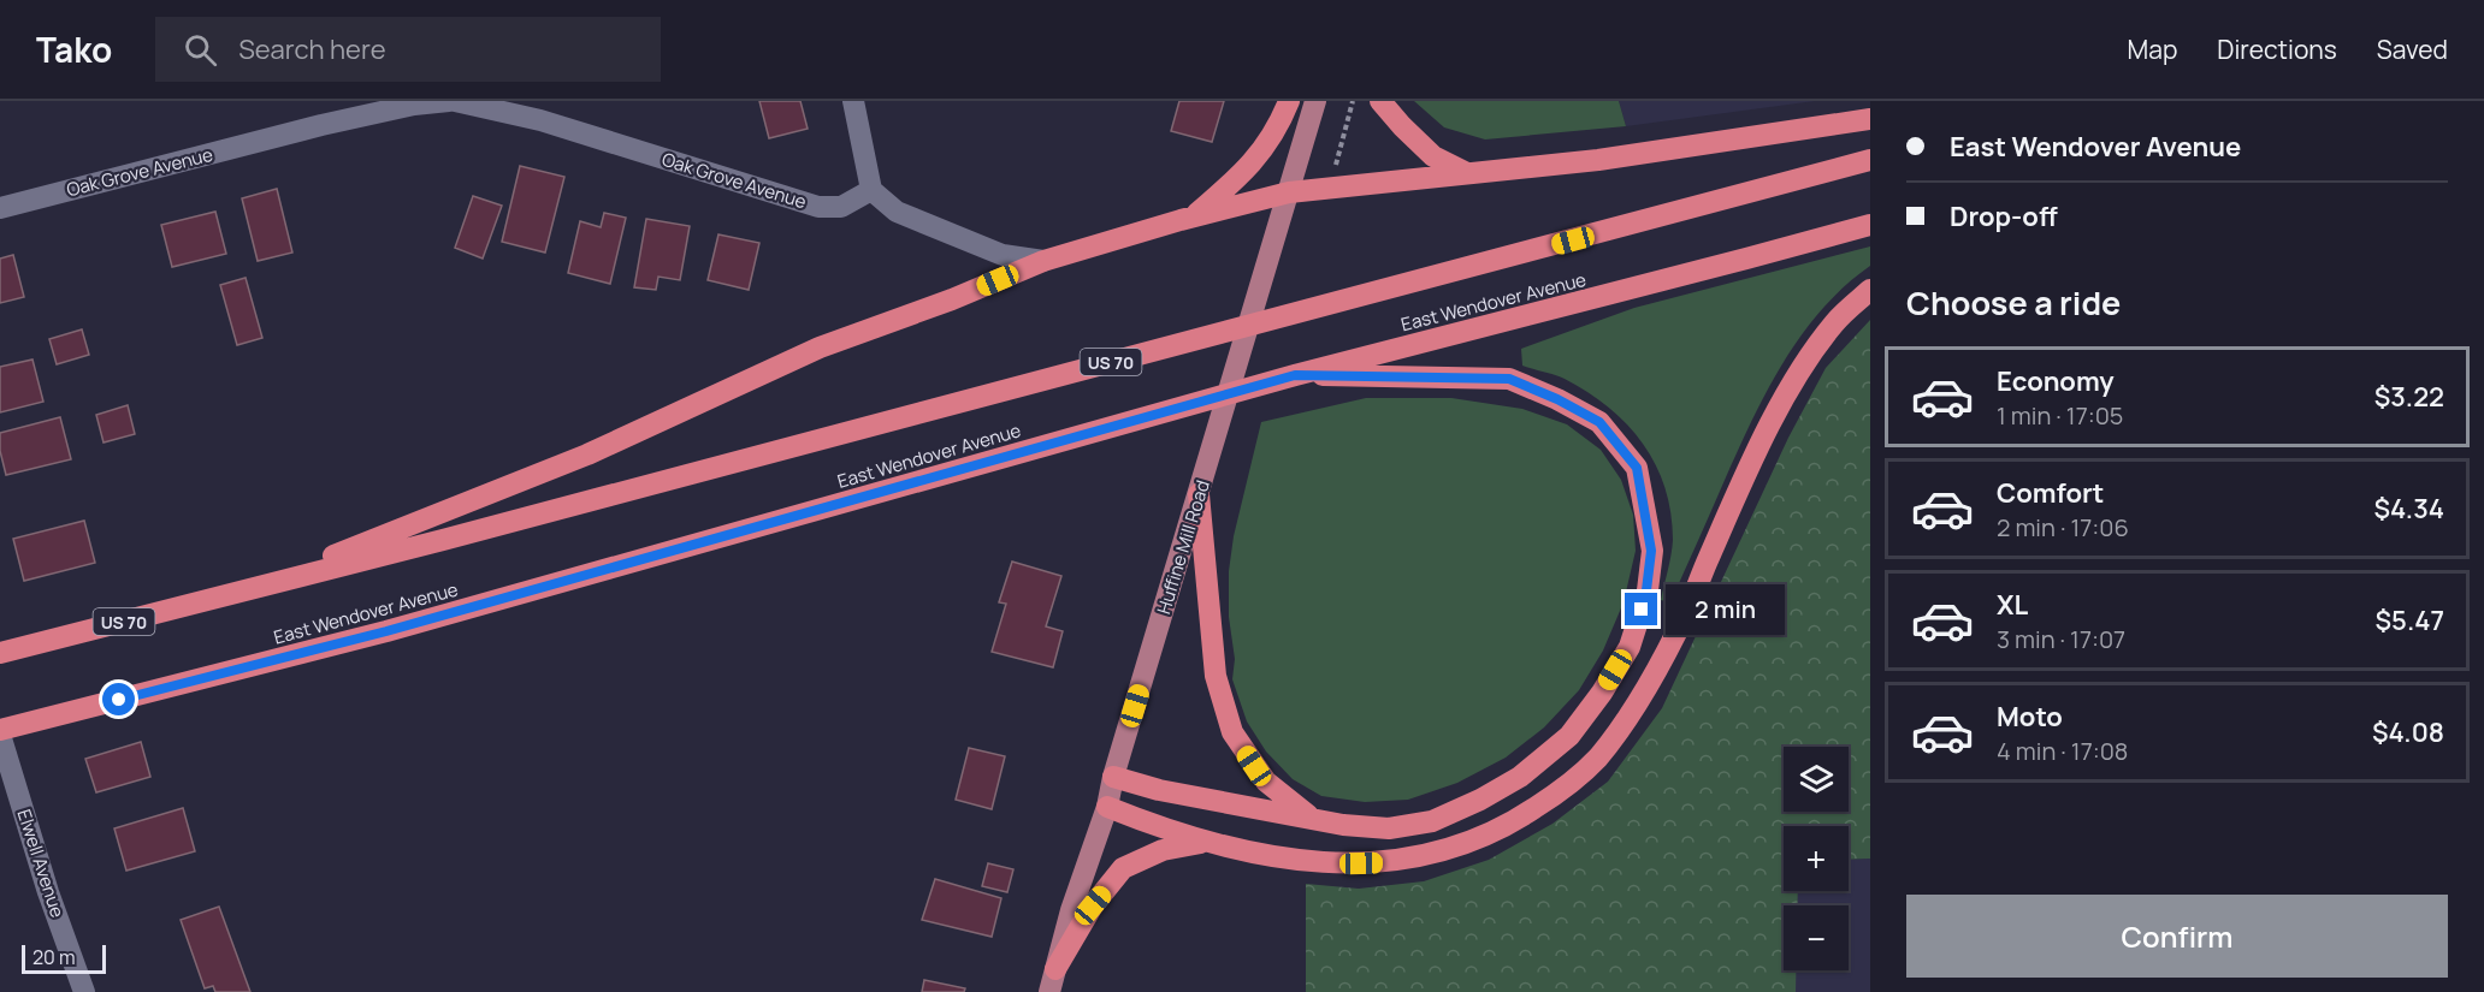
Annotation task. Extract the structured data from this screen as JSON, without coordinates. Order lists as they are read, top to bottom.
{
  "streets": {
    "highway": ["East Wendover Avenue", "US 70"],
    "main road": ["Huffine Mill Road"],
    "street": ["Oak Grove Avenue", "Elwell Avenue"]
  },
  "crossings": [
    ["East Wendover Avenue", "Elwell Avenue"]
  ],
  "scale_bar": "20 m",
  "page": {
    "header": "Tako",
    "search": "Search here",
    "nav": ["Map", "Directions", "Saved"],
    "banner": ["East Wendover Avenue", "Drop-off"],
    "heading": "Choose a ride",
    "list": [
      {
        "name": "Economy",
        "note": "1 min · 17:05",
        "value": "$3.22"
      },
      {
        "name": "Comfort",
        "note": "2 min · 17:06",
        "value": "$4.34"
      },
      {
        "name": "XL",
        "note": "3 min · 17:07",
        "value": "$5.47"
      },
      {
        "name": "Moto",
        "note": "4 min · 17:08",
        "value": "$4.08"
      }
    ],
    "bubble": "2 min",
    "map_buttons": ["+", "−"],
    "buttons": "Confirm",
    "scale": "20 m"
  }
}
